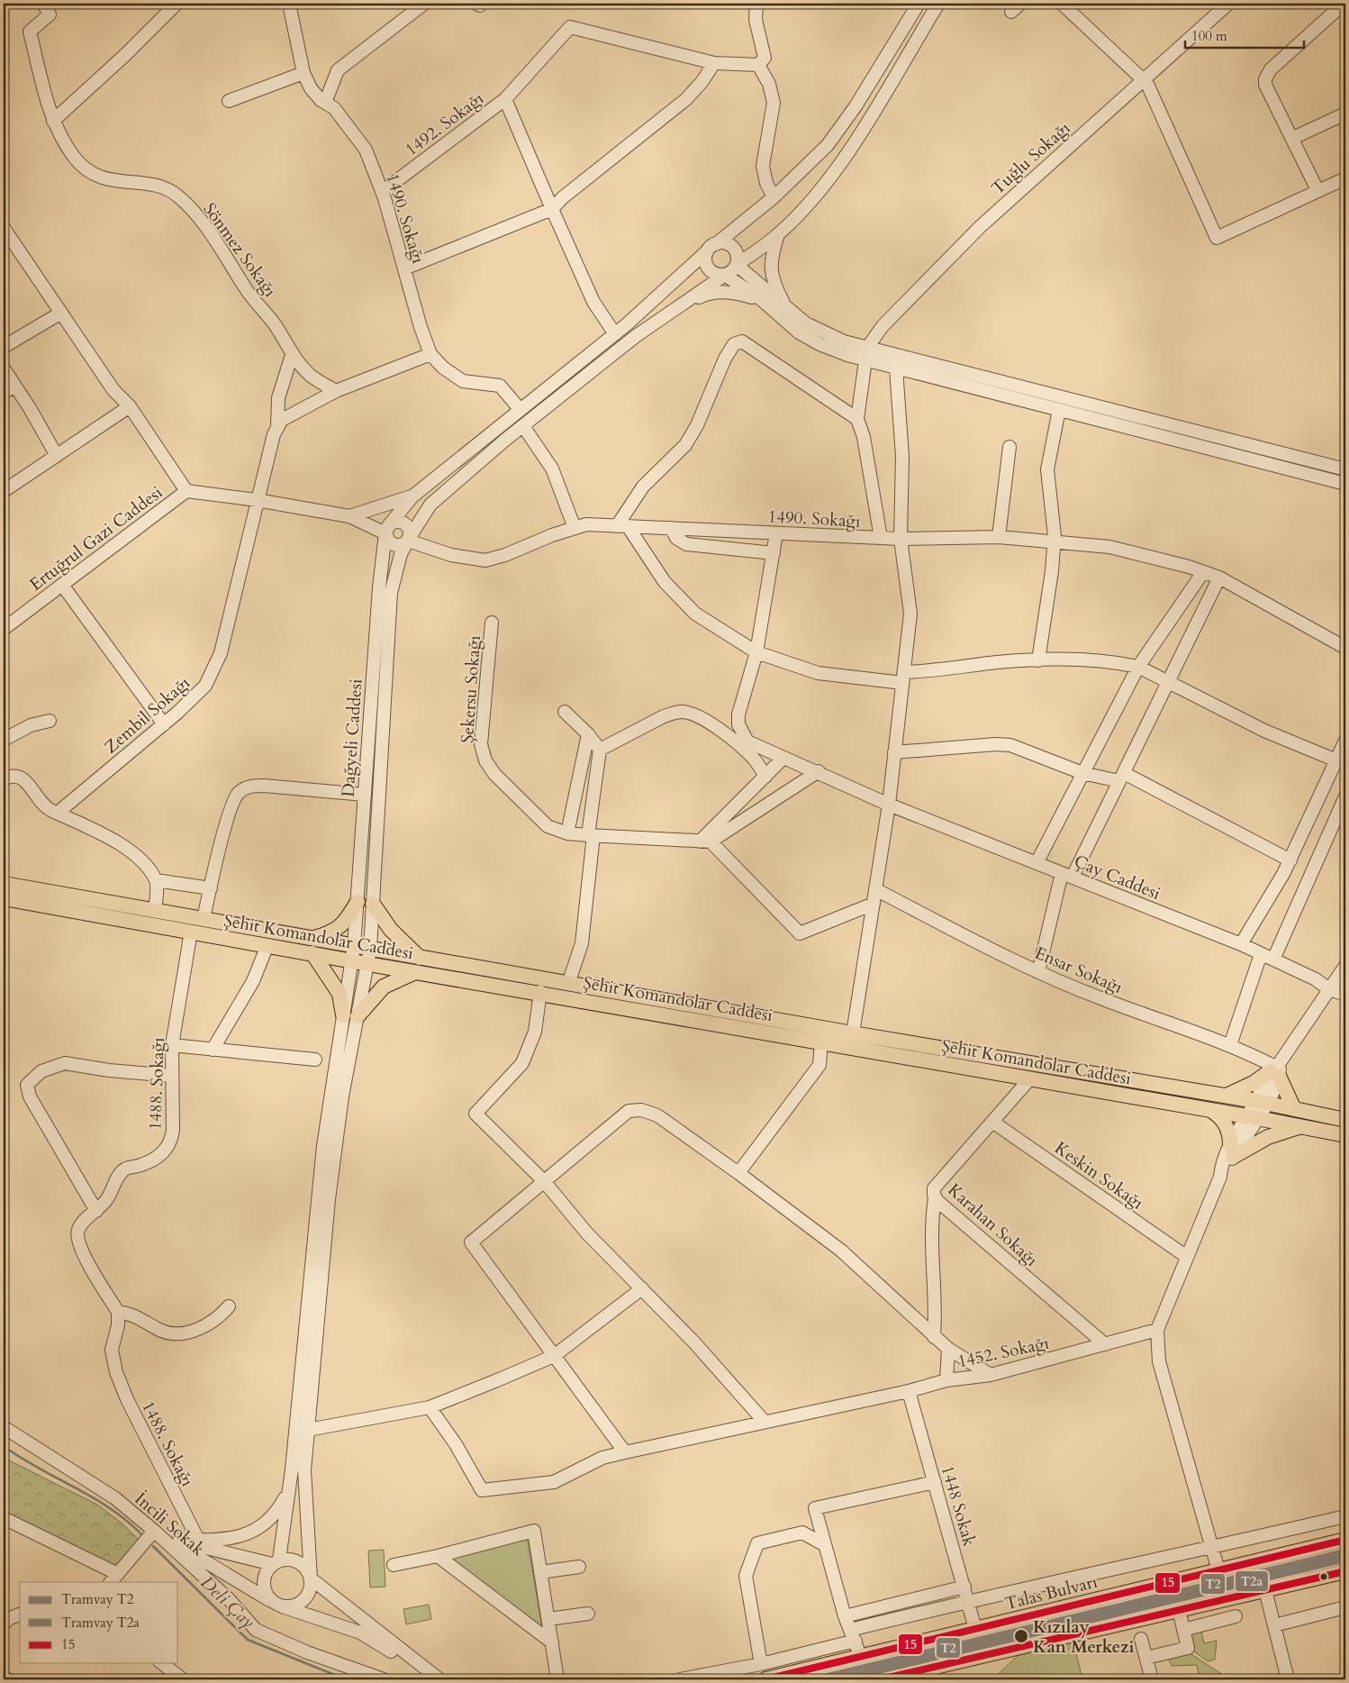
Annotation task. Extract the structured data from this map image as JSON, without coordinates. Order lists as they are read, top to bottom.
{
  "streets": {
    "main road": ["Şehit Komandolar Caddesi", "Talas Bulvarı"],
    "street": [
      "1492. Sokağı",
      "Tuğlu Sokağı",
      "1490. Sokağı",
      "Sönmez Sokağı",
      "Ertuğrul Gazi Caddesi",
      "Şekersu Sokağı",
      "Zembil Sokağı",
      "Dağyeli Caddesi",
      "Çay Caddesi",
      "Ensar Sokağı",
      "1488. Sokağı",
      "Keskin Sokağı",
      "Karahan Sokağı",
      "1452. Sokağı",
      "1448 Sokak",
      "İncili Sokak"
    ]
  },
  "crossings": [
    ["1492. Sokağı", "1490. Sokağı"],
    ["1490. Sokağı", "Dağyeli Caddesi"],
    ["1490. Sokağı", "Çay Caddesi"],
    ["Sönmez Sokağı", "Zembil Sokağı"],
    ["Dağyeli Caddesi", "Şehit Komandolar Caddesi"],
    ["Şehit Komandolar Caddesi", "1488. Sokağı"],
    ["Şehit Komandolar Caddesi", "Karahan Sokağı"],
    ["Keskin Sokağı", "Karahan Sokağı"],
    ["Karahan Sokağı", "1452. Sokağı"],
    ["1452. Sokağı", "1448 Sokak"],
    ["1448 Sokak", "Talas Bulvarı"]
  ],
  "water": ["Deli Çay"],
  "places": ["Kızılay Kan Merkezi"],
  "lines": ["transit line 15", "tram line T2", "tram line T2a"],
  "legend": ["Tramvay T2", "Tramvay T2a", "15"],
  "scale_bar": "100 m"
}
